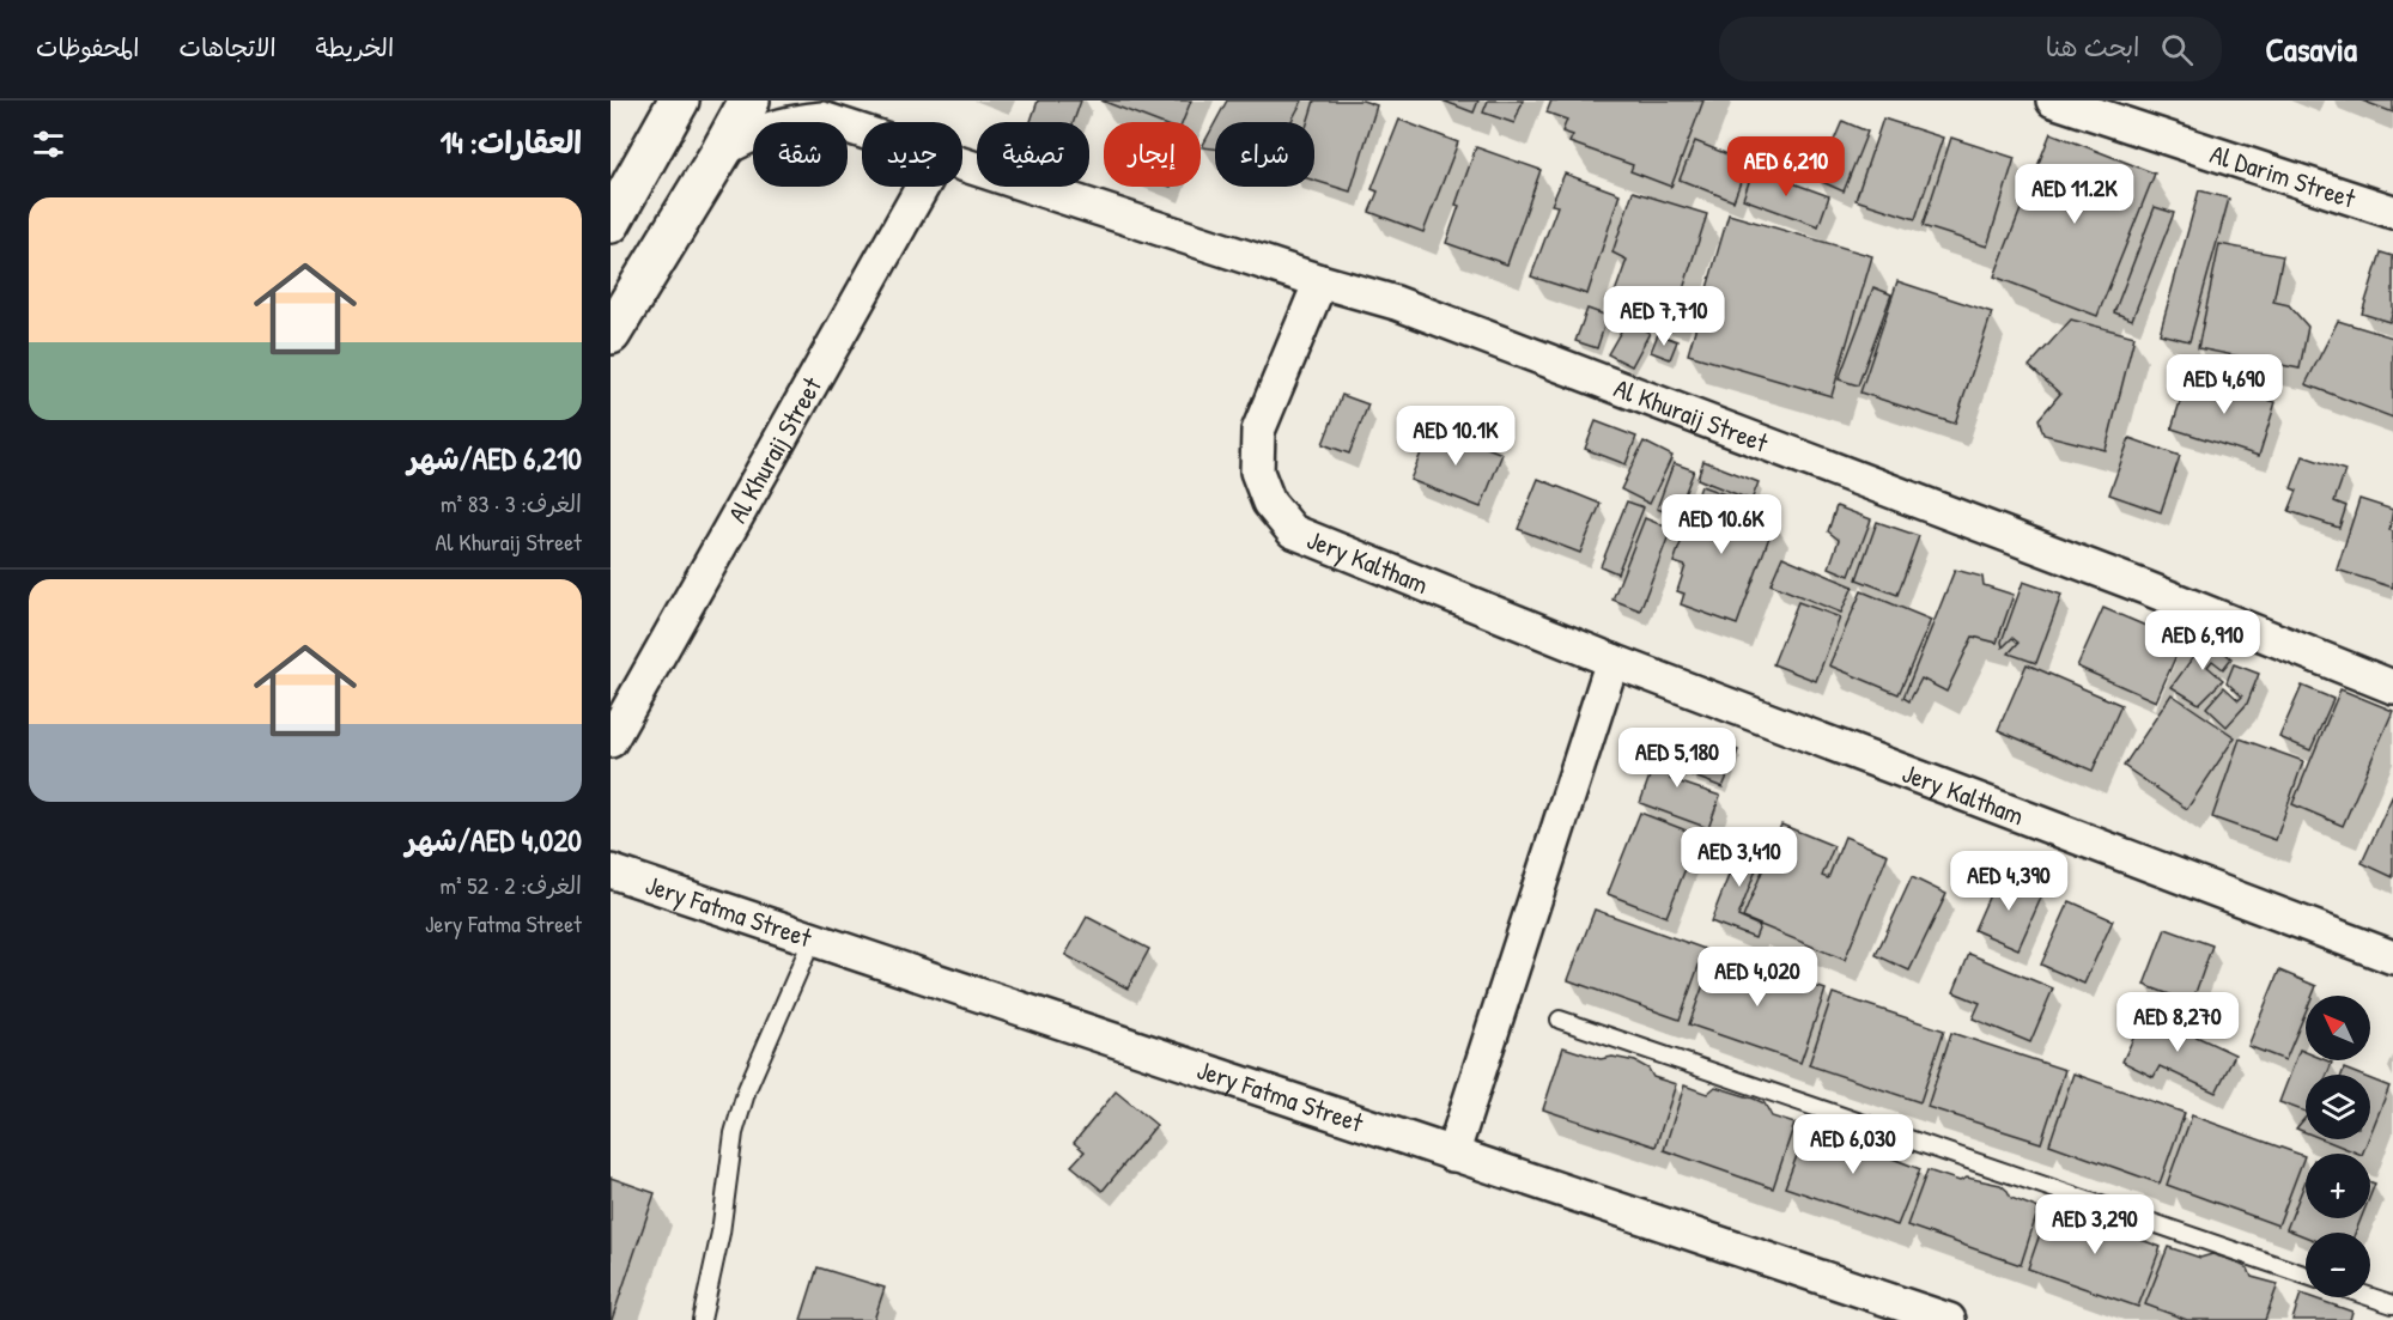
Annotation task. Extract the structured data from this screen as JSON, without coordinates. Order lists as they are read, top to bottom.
{
  "streets": {
    "street": [
      "Al Darim Street",
      "Al Khuraij Street",
      "Jery Kaltham",
      "Jery Fatma Street"
    ]
  },
  "crossings": [
    ["Al Khuraij Street", "Jery Kaltham"]
  ],
  "north": "top left",
  "page": {
    "header": "Casavia",
    "search": "ابحث هنا",
    "nav": ["الخريطة", "الاتجاهات", "المحفوظات"],
    "heading": "العقارات: 14",
    "chip": [
      "شراء",
      "إيجار",
      "تصفية",
      "جديد",
      "شقة"
    ],
    "price": [
      "AED 6,210",
      "AED 11.2K",
      "AED 7,710",
      "AED 4,690",
      "AED 10.1K",
      "AED 10.6K",
      "AED 6,910",
      "AED 5,180",
      "AED 3,410",
      "AED 4,390",
      "AED 4,020",
      "AED 8,270",
      "AED 6,030",
      "AED 3,290"
    ],
    "list": [
      {
        "name": "AED 6,210/شهر",
        "note": "الغرف: 3 · 83 m² · Al Khuraij Street"
      },
      {
        "name": "AED 4,020/شهر",
        "note": "الغرف: 2 · 52 m² · Jery Fatma Street"
      }
    ],
    "map_buttons": ["+", "−"]
  }
}
